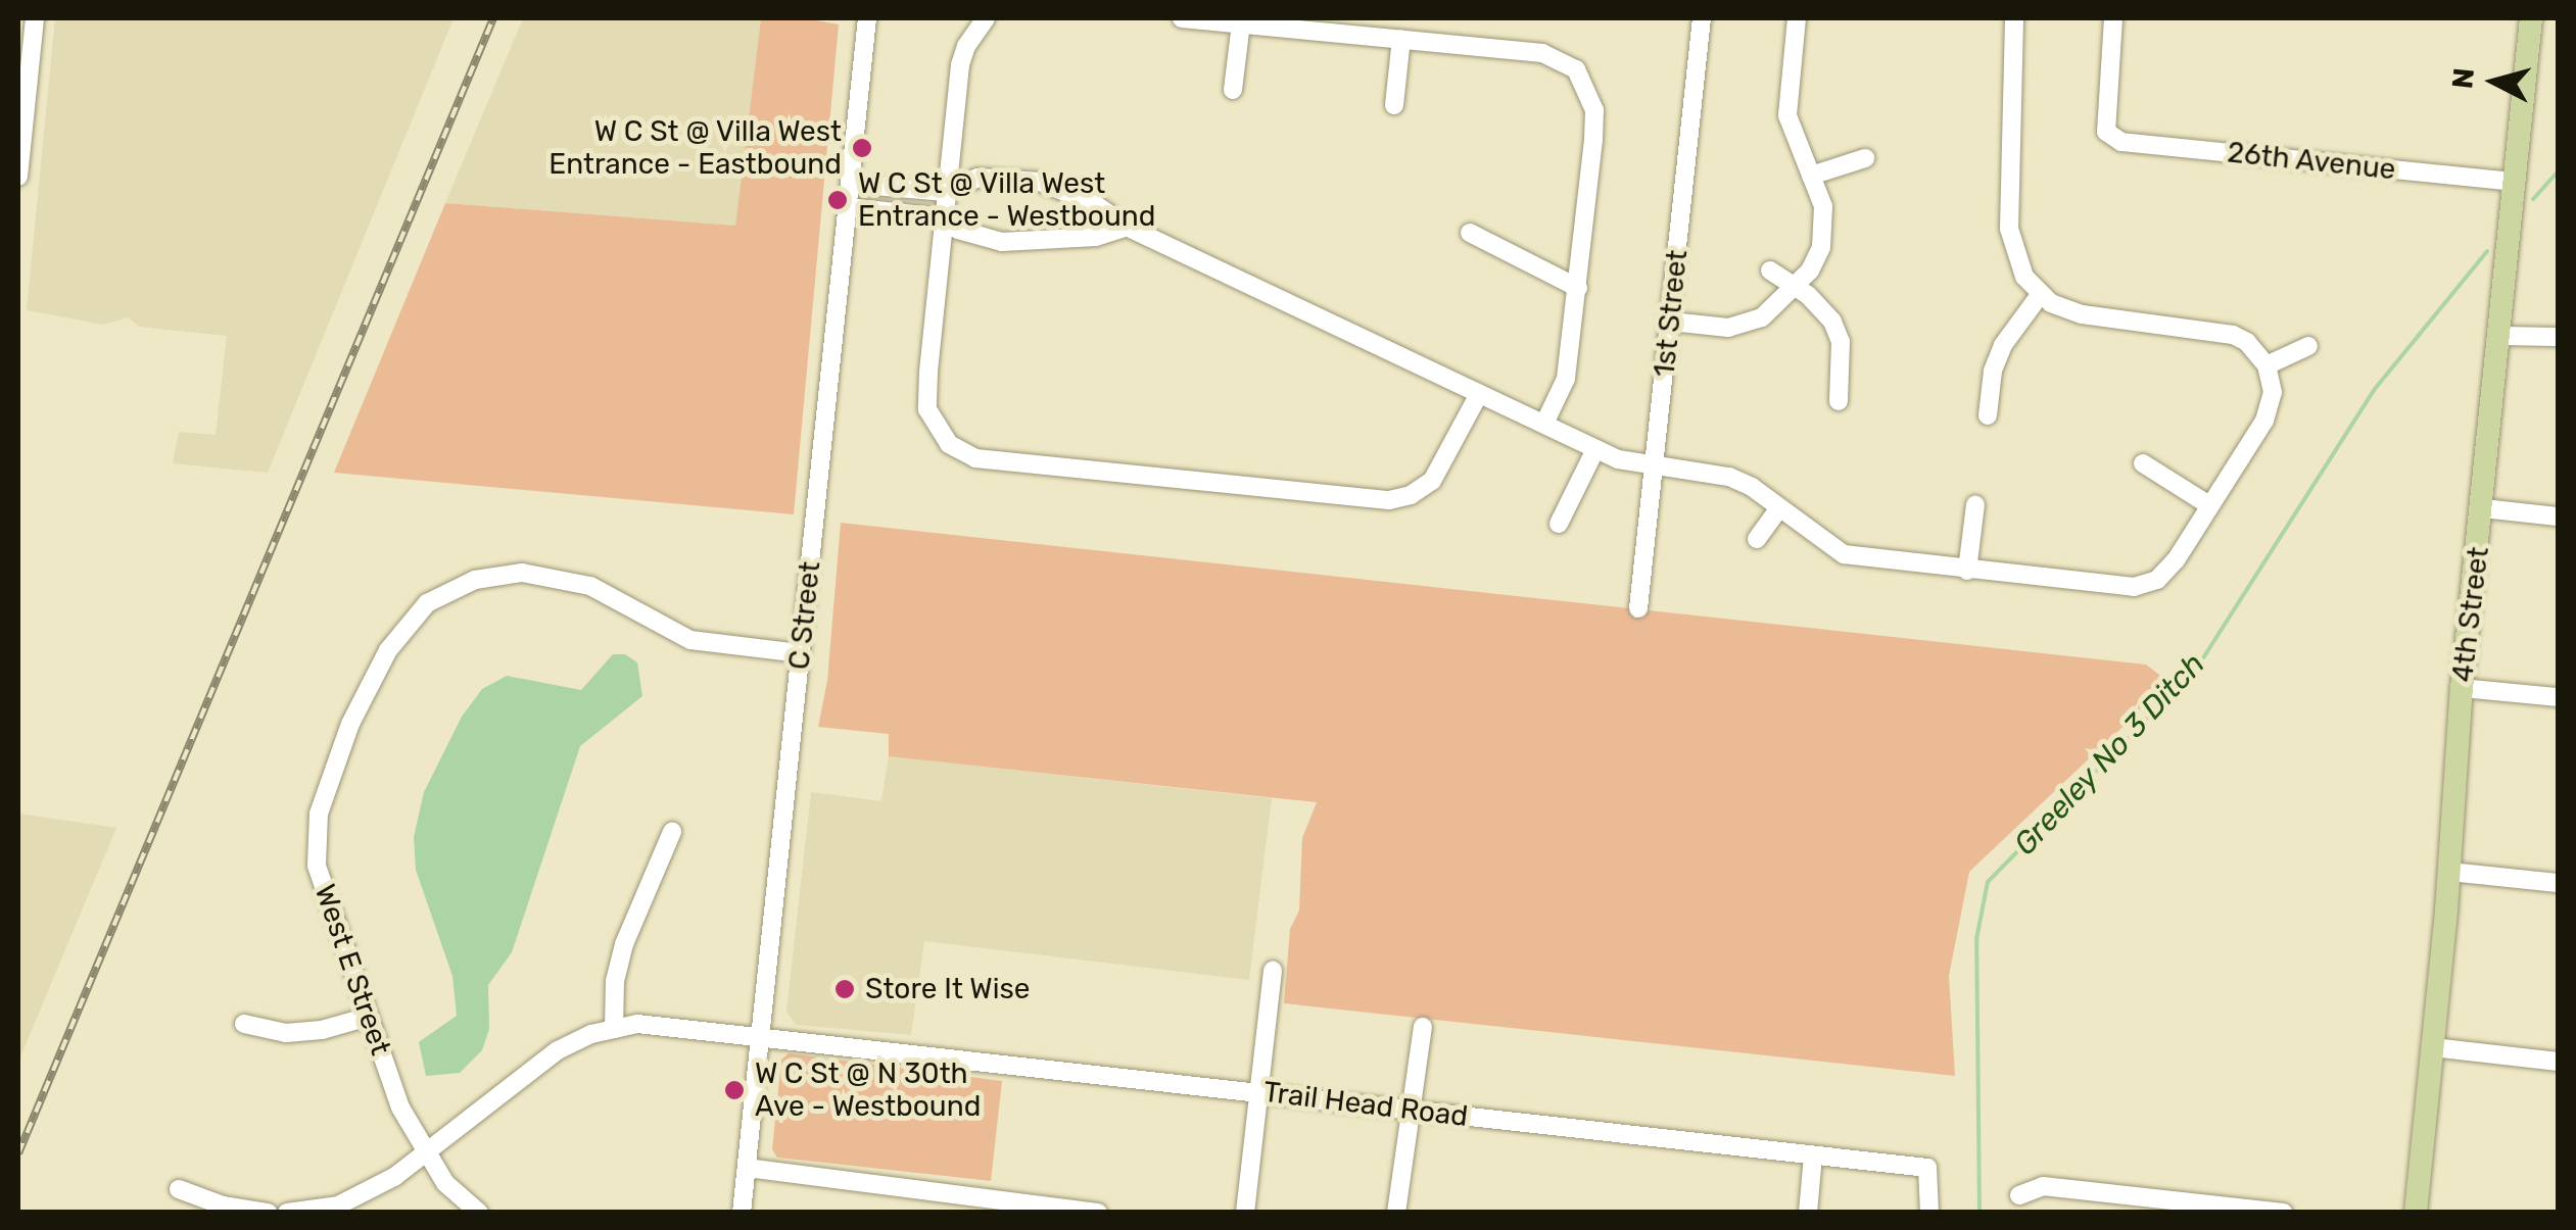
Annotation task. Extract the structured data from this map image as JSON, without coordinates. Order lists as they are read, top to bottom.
{
  "streets": {
    "main road": ["4th Street"],
    "street": [
      "26th Avenue",
      "1st Street",
      "C Street",
      "West E Street",
      "Trail Head Road"
    ]
  },
  "crossings": [
    ["26th Avenue", "4th Street"],
    ["C Street", "West E Street"],
    ["C Street", "Trail Head Road"],
    ["West E Street", "Trail Head Road"]
  ],
  "water": ["Greeley No 3 Ditch"],
  "places": [
    "W C St @ Villa West Entrance - Eastbound",
    "W C St @ Villa West Entrance - Westbound",
    "Store It Wise",
    "W C St @ N 30th Ave - Westbound"
  ],
  "north": "left"
}
